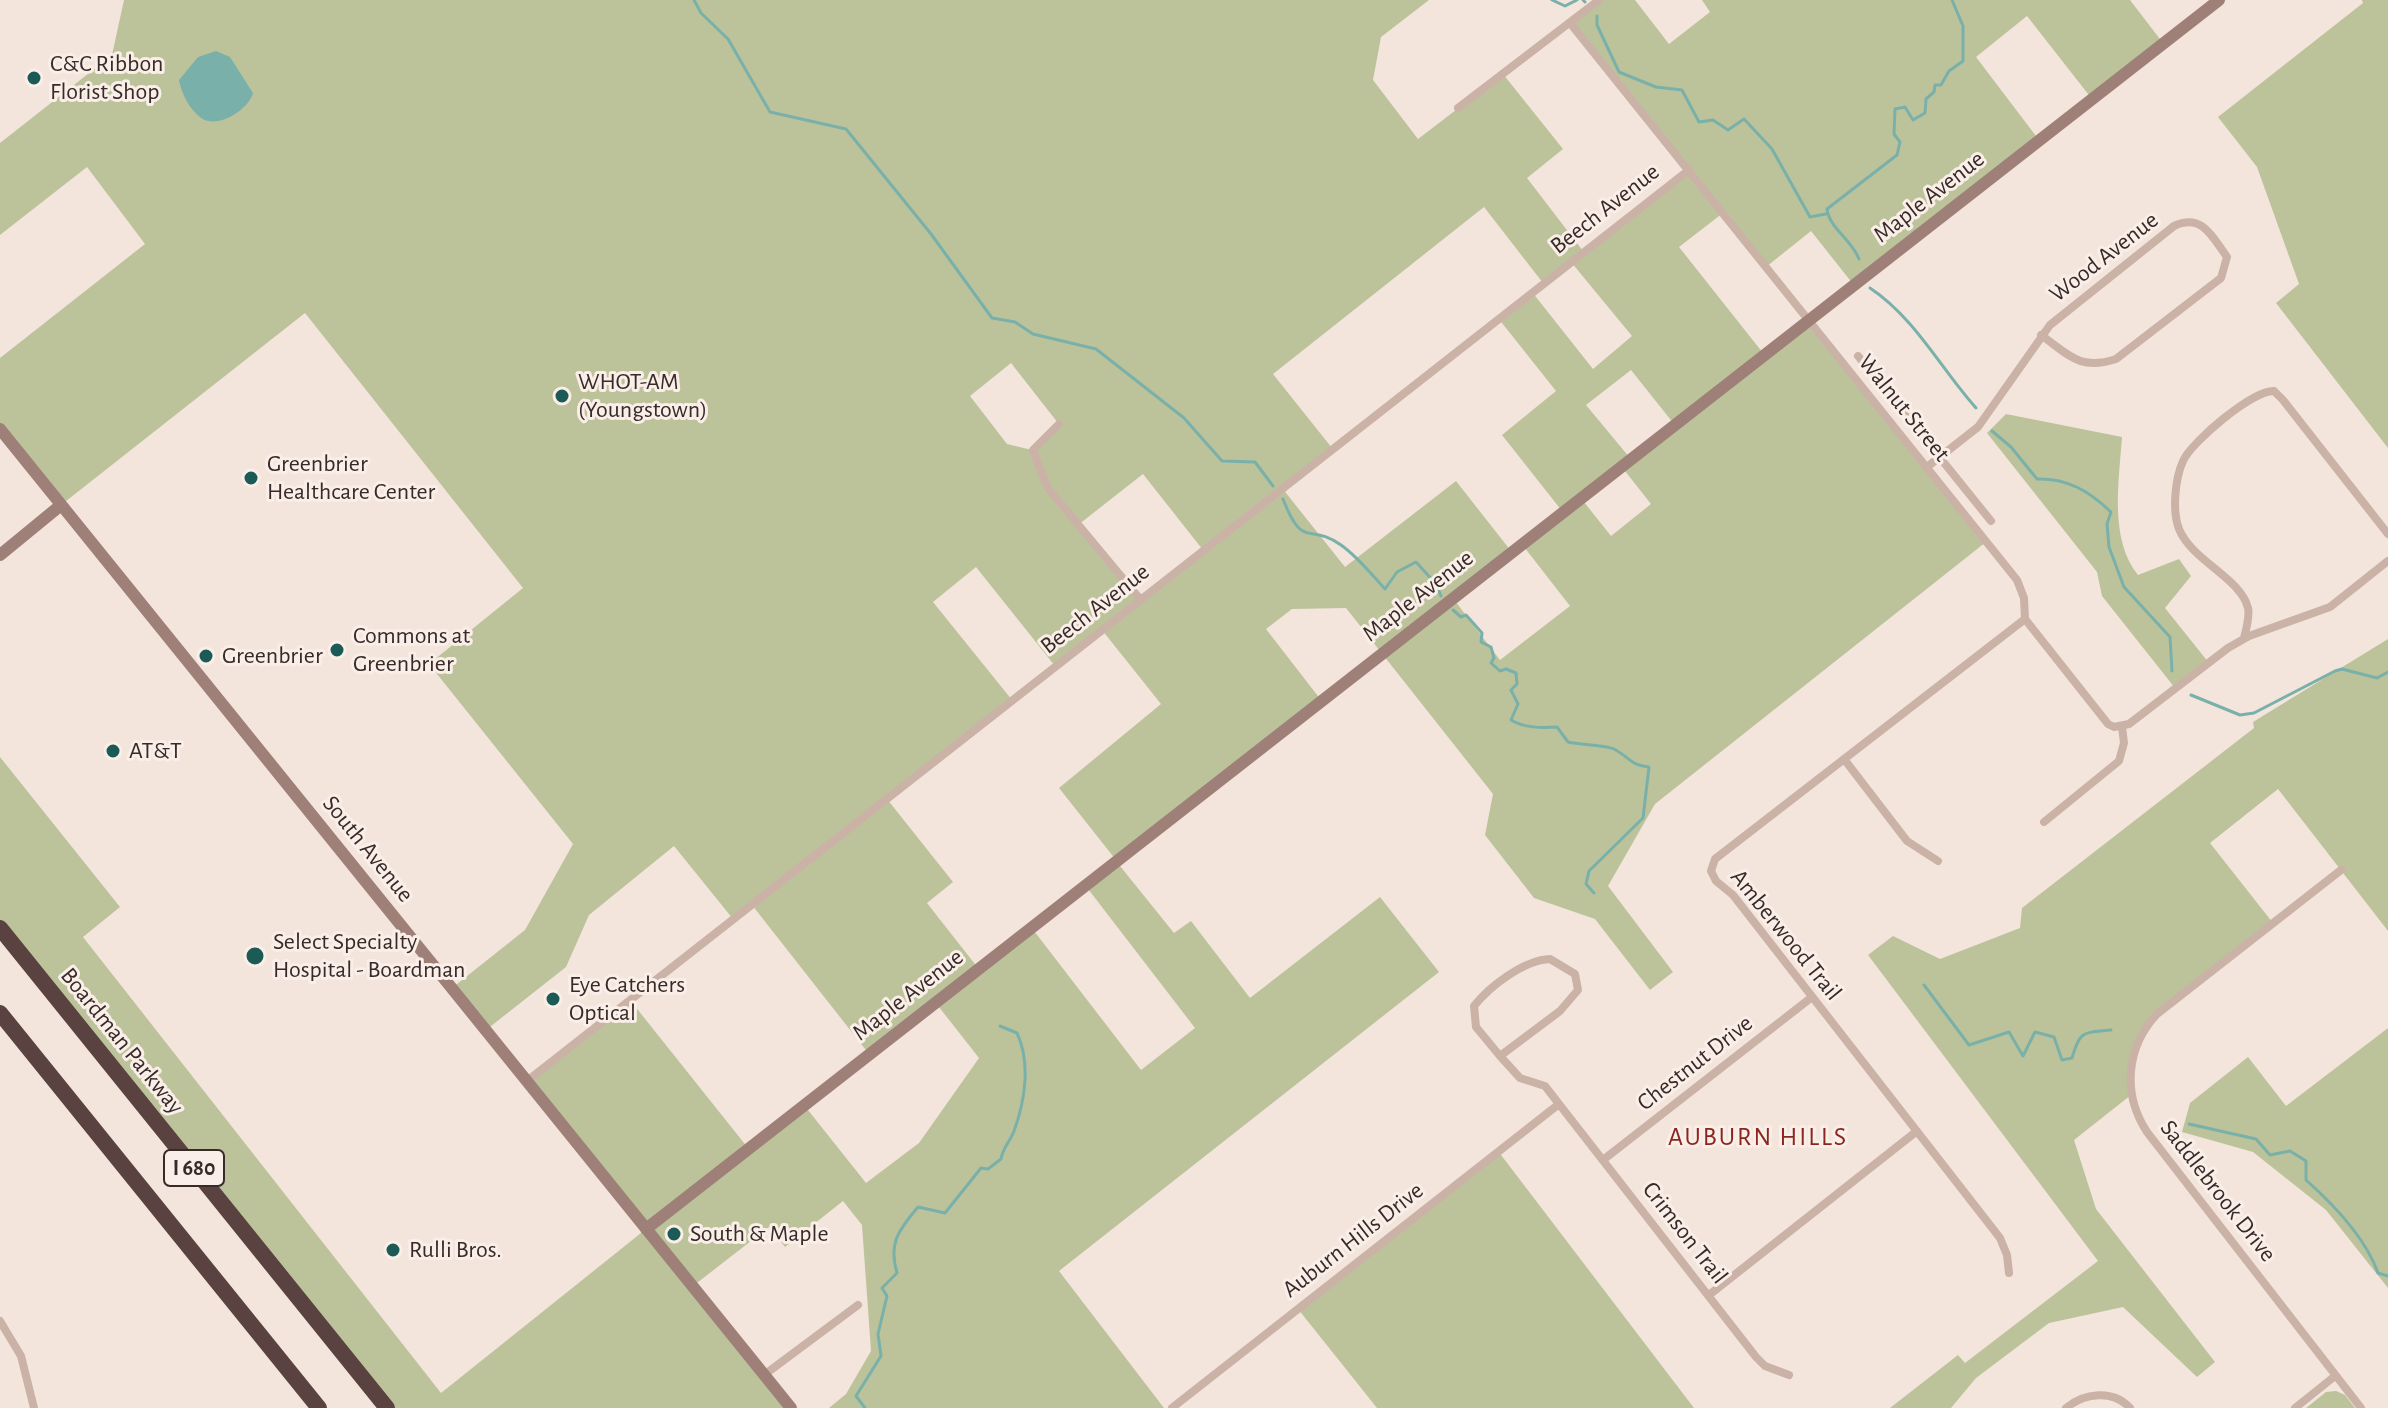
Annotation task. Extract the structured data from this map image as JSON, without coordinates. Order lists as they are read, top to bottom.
{
  "streets": {
    "highway": ["Boardman Parkway", "I 680"],
    "street": [
      "Maple Avenue",
      "Beech Avenue",
      "Wood Avenue",
      "Walnut Street",
      "South Avenue",
      "Amberwood Trail",
      "Chestnut Drive",
      "Saddlebrook Drive",
      "Crimson Trail",
      "Auburn Hills Drive"
    ]
  },
  "crossings": [
    ["Maple Avenue", "Walnut Street"],
    ["Maple Avenue", "South Avenue"],
    ["Beech Avenue", "Walnut Street"],
    ["Beech Avenue", "South Avenue"],
    ["Wood Avenue", "Walnut Street"],
    ["Walnut Street", "Amberwood Trail"],
    ["Amberwood Trail", "Chestnut Drive"],
    ["Chestnut Drive", "Crimson Trail"],
    ["Crimson Trail", "Auburn Hills Drive"]
  ],
  "districts": ["AUBURN HILLS"],
  "places": [
    "C&C Ribbon Florist Shop",
    "WHOT-AM (Youngstown)",
    "Greenbrier Healthcare Center",
    "Commons at Greenbrier",
    "Greenbrier",
    "AT&T",
    "Select Specialty Hospital - Boardman",
    "Eye Catchers Optical",
    "South & Maple",
    "Rulli Bros."
  ]
}
